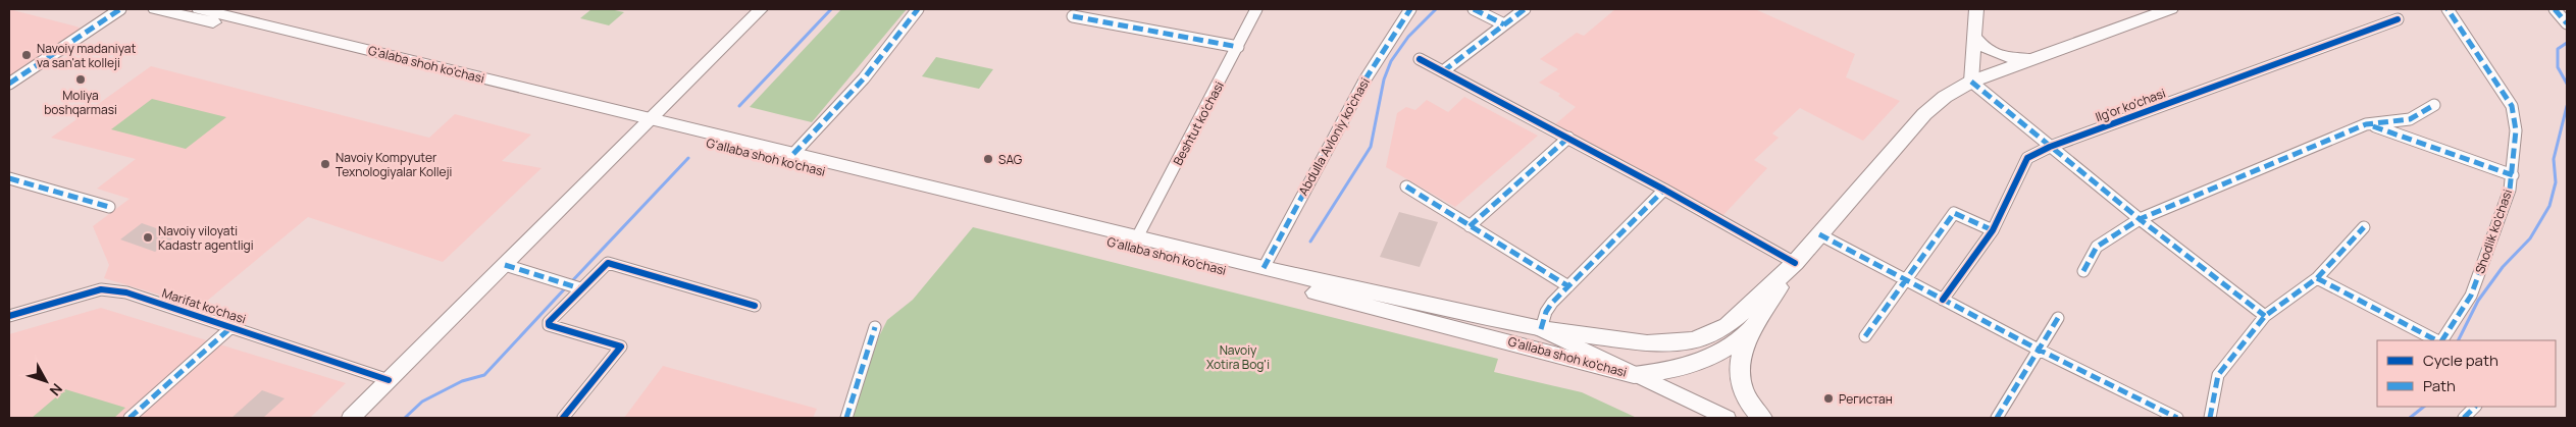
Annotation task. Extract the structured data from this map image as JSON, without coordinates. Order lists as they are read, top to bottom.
{
  "streets": {
    "main road": ["G'alaba shoh ko'chasi", "G'allaba shoh ko'chasi"],
    "street": [
      "Ilg'or ko'chasi",
      "Beshtut ko'chasi",
      "Abdulla Avloniy ko'chasi",
      "Shodlik ko'chasi",
      "Marifat ko'chasi"
    ]
  },
  "crossings": [
    ["G'alaba shoh ko'chasi", "G'allaba shoh ko'chasi"],
    ["Beshtut ko'chasi", "G'allaba shoh ko'chasi"],
    ["Abdulla Avloniy ko'chasi", "G'allaba shoh ko'chasi"]
  ],
  "parks": ["Navoiy Xotira Bog'i"],
  "places": [
    "Navoiy madaniyat va san'at kolleji",
    "Moliya boshqarmasi",
    "SAG",
    "Navoiy Kompyuter Texnologiyalar Kolleji",
    "Navoiy viloyati Kadastr agentligi",
    "Регистан"
  ],
  "legend": ["Cycle path", "Path"],
  "north": "bottom right"
}
